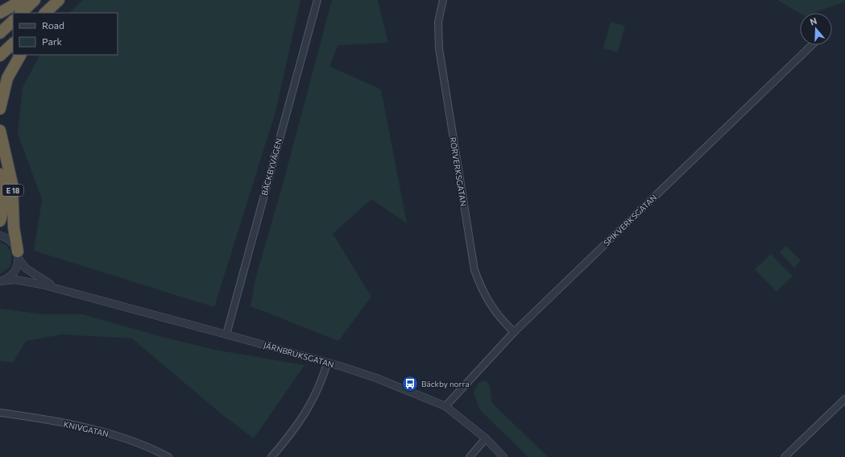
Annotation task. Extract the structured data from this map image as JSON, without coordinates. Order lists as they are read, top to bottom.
{
  "streets": {
    "highway": ["E 18"],
    "street": [
      "BÄCKBYVÄGEN",
      "RÖRVERKSGATAN",
      "SPIKVERKSGATAN",
      "JÄRNBRUKSGATAN",
      "KNIVGATAN"
    ]
  },
  "crossings": [
    ["BÄCKBYVÄGEN", "JÄRNBRUKSGATAN"],
    ["RÖRVERKSGATAN", "SPIKVERKSGATAN"],
    ["E 18", "JÄRNBRUKSGATAN"],
    ["SPIKVERKSGATAN", "JÄRNBRUKSGATAN"]
  ],
  "places": {
    "bus stop": ["Bäckby norra"]
  },
  "legend": ["Road", "Park"],
  "north": "top"
}
